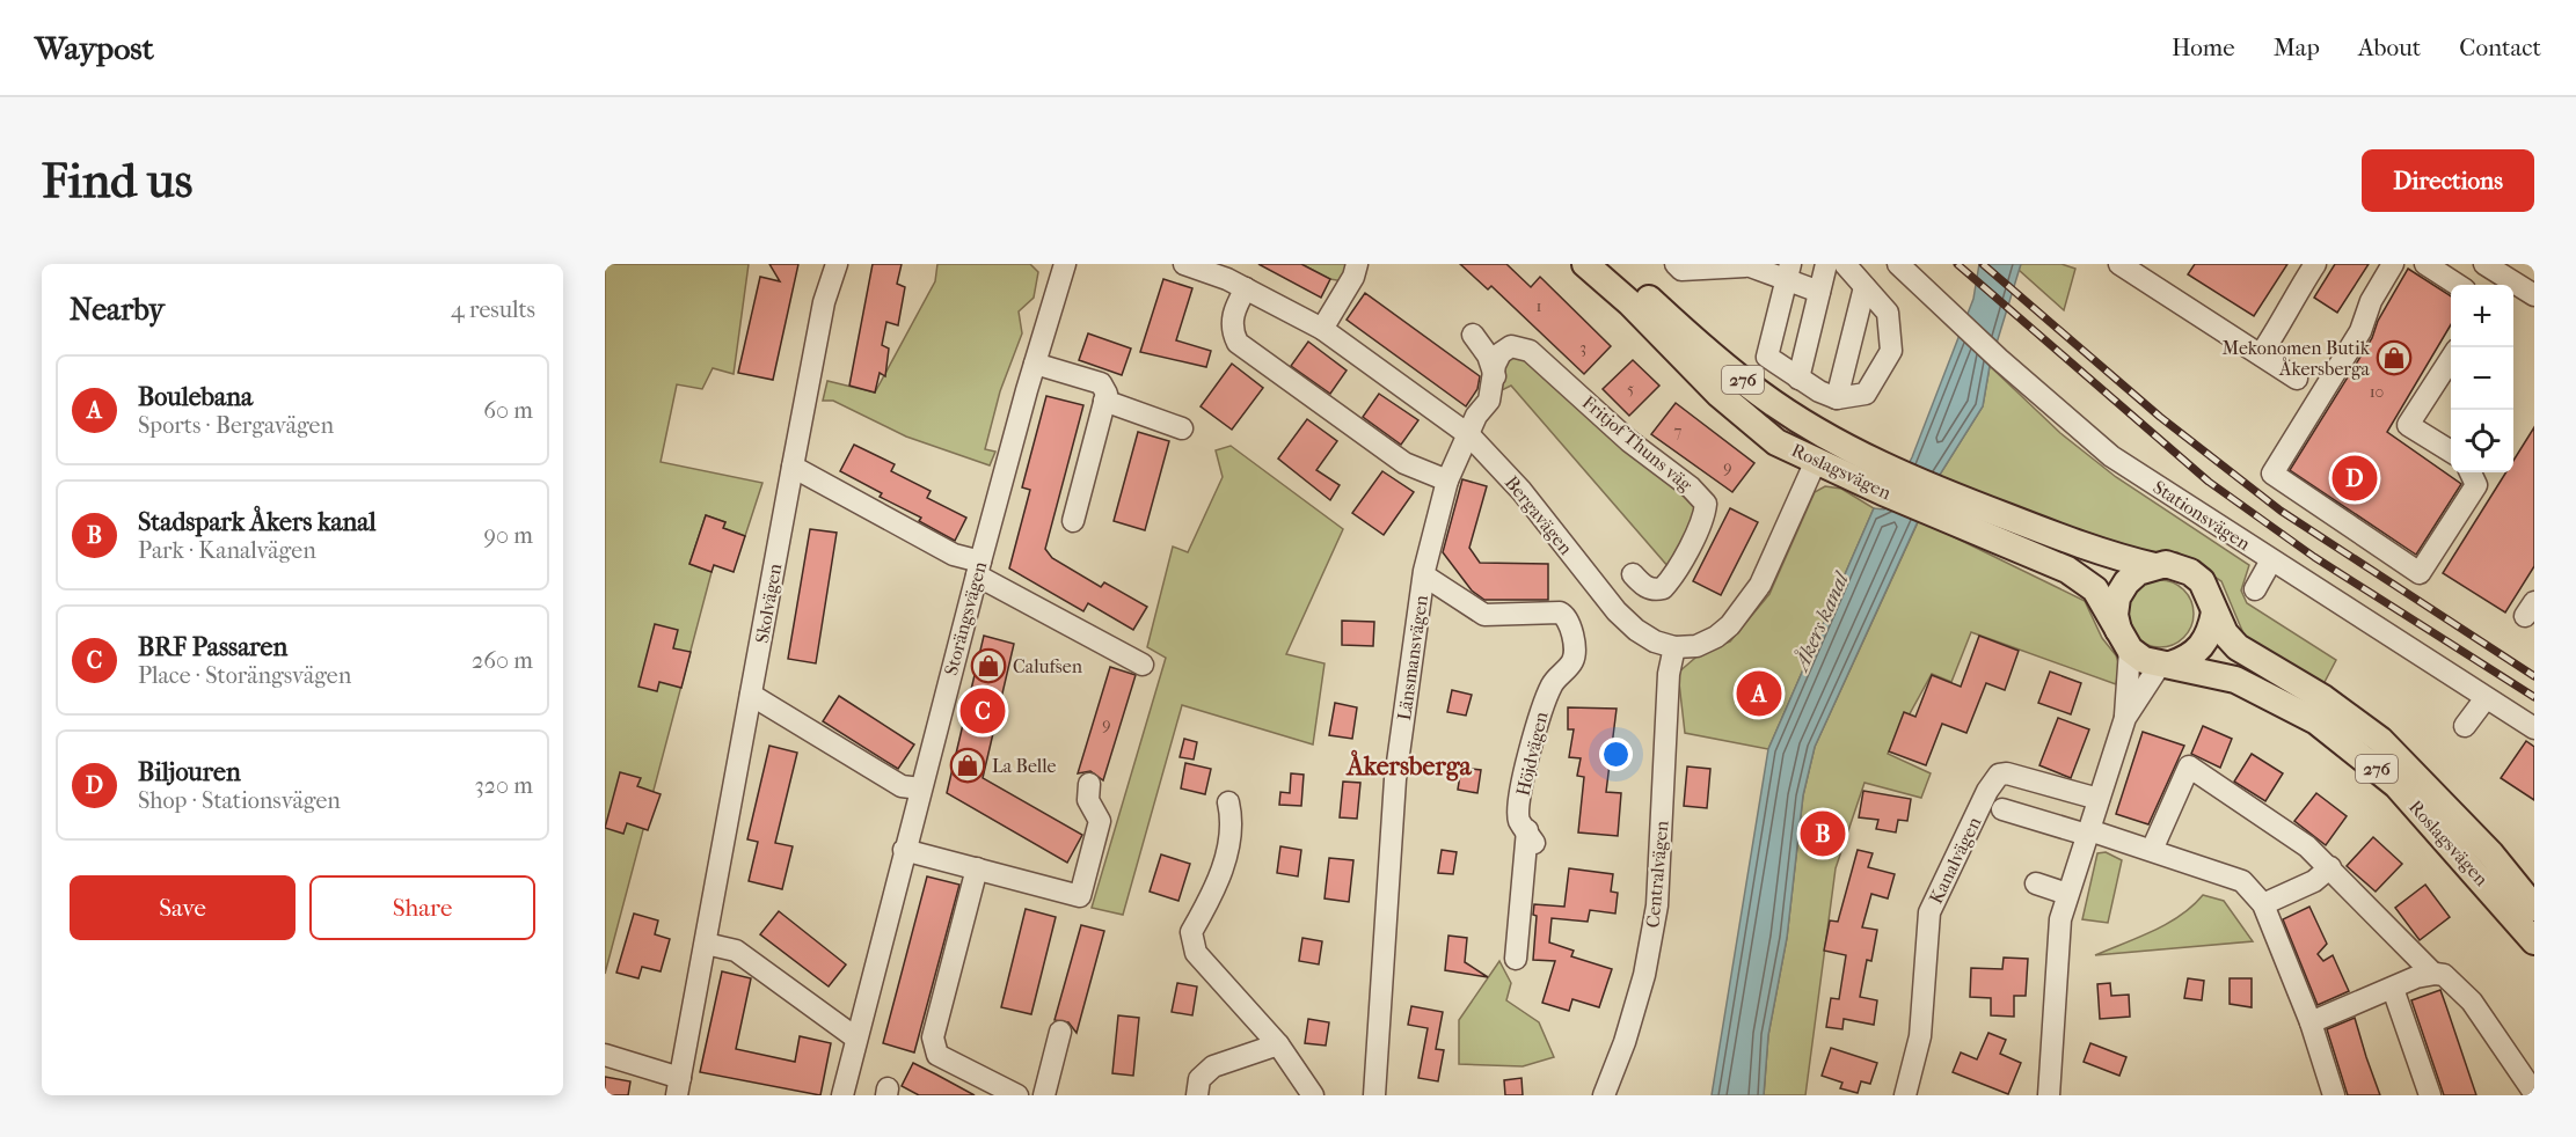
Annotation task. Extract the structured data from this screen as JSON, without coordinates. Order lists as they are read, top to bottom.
{
  "streets": {
    "main road": ["276", "Roslagsvägen"],
    "street": [
      "Fritjof Thuns väg",
      "Bergavägen",
      "Stationsvägen",
      "Skolvägen",
      "Storängsvägen",
      "Länsmansvägen",
      "Höjdvägen",
      "Kanalvägen",
      "Centralvägen"
    ]
  },
  "crossings": [
    ["Fritjof Thuns väg", "Bergavägen"],
    ["Fritjof Thuns väg", "Länsmansvägen"],
    ["Bergavägen", "Länsmansvägen"],
    ["Bergavägen", "Centralvägen"],
    ["Länsmansvägen", "Höjdvägen"]
  ],
  "districts": ["Åkersberga"],
  "water": ["Åkers kanal"],
  "places": {
    "shop": ["Mekonomen Butik Åkersberga", "Calufsen", "La Belle"]
  },
  "house_numbers": [
    "1",
    "3",
    "5",
    "10",
    "7",
    "9",
    "9"
  ],
  "page": {
    "header": "Waypost",
    "nav": [
      "Home",
      "Map",
      "About",
      "Contact"
    ],
    "buttons": [
      "Directions",
      ["Save", "Share"]
    ],
    "title": "Find us",
    "heading": ["Nearby", "4 results"],
    "map_buttons": ["+", "−"],
    "list": [
      {
        "mark": "A",
        "name": "Boulebana",
        "note": "Sports · Bergavägen",
        "value": "60 m"
      },
      {
        "mark": "B",
        "name": "Stadspark Åkers kanal",
        "note": "Park · Kanalvägen",
        "value": "90 m"
      },
      {
        "mark": "C",
        "name": "BRF Passaren",
        "note": "Place · Storängsvägen",
        "value": "260 m"
      },
      {
        "mark": "D",
        "name": "Biljouren",
        "note": "Shop · Stationsvägen",
        "value": "320 m"
      }
    ],
    "pins": [
      "D",
      "A",
      "C",
      "B"
    ]
  }
}
